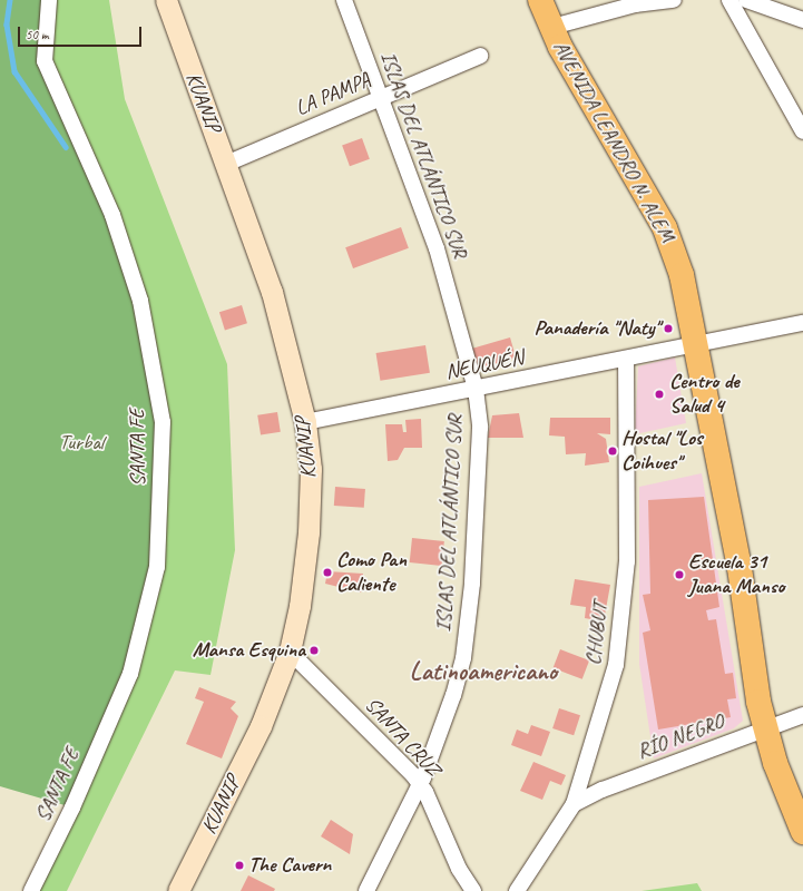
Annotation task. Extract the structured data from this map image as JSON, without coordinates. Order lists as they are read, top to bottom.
{
  "streets": {
    "highway": ["AVENIDA LEANDRO N. ALEM"],
    "main road": ["KUANIP"],
    "street": [
      "LA PAMPA",
      "ISLAS DEL ATLÁNTICO SUR",
      "NEUQUÉN",
      "SANTA FE",
      "CHUBUT",
      "SANTA CRUZ",
      "RÍO NEGRO"
    ]
  },
  "crossings": [
    ["LA PAMPA", "KUANIP"],
    ["LA PAMPA", "ISLAS DEL ATLÁNTICO SUR"],
    ["KUANIP", "NEUQUÉN"],
    ["KUANIP", "SANTA CRUZ"],
    ["AVENIDA LEANDRO N. ALEM", "NEUQUÉN"],
    ["AVENIDA LEANDRO N. ALEM", "RÍO NEGRO"],
    ["ISLAS DEL ATLÁNTICO SUR", "NEUQUÉN"],
    ["ISLAS DEL ATLÁNTICO SUR", "SANTA CRUZ"],
    ["NEUQUÉN", "CHUBUT"],
    ["CHUBUT", "RÍO NEGRO"]
  ],
  "districts": ["Latinoamericano"],
  "parks": ["Turbal"],
  "places": [
    "Panadería \"Naty\"",
    "Centro de Salud 4",
    "Hostal \"Los Coihues\"",
    "Como Pan Caliente",
    "Escuela 31 Juana Manso",
    "Mansa Esquina",
    "The Cavern"
  ],
  "scale_bar": "50 m"
}
